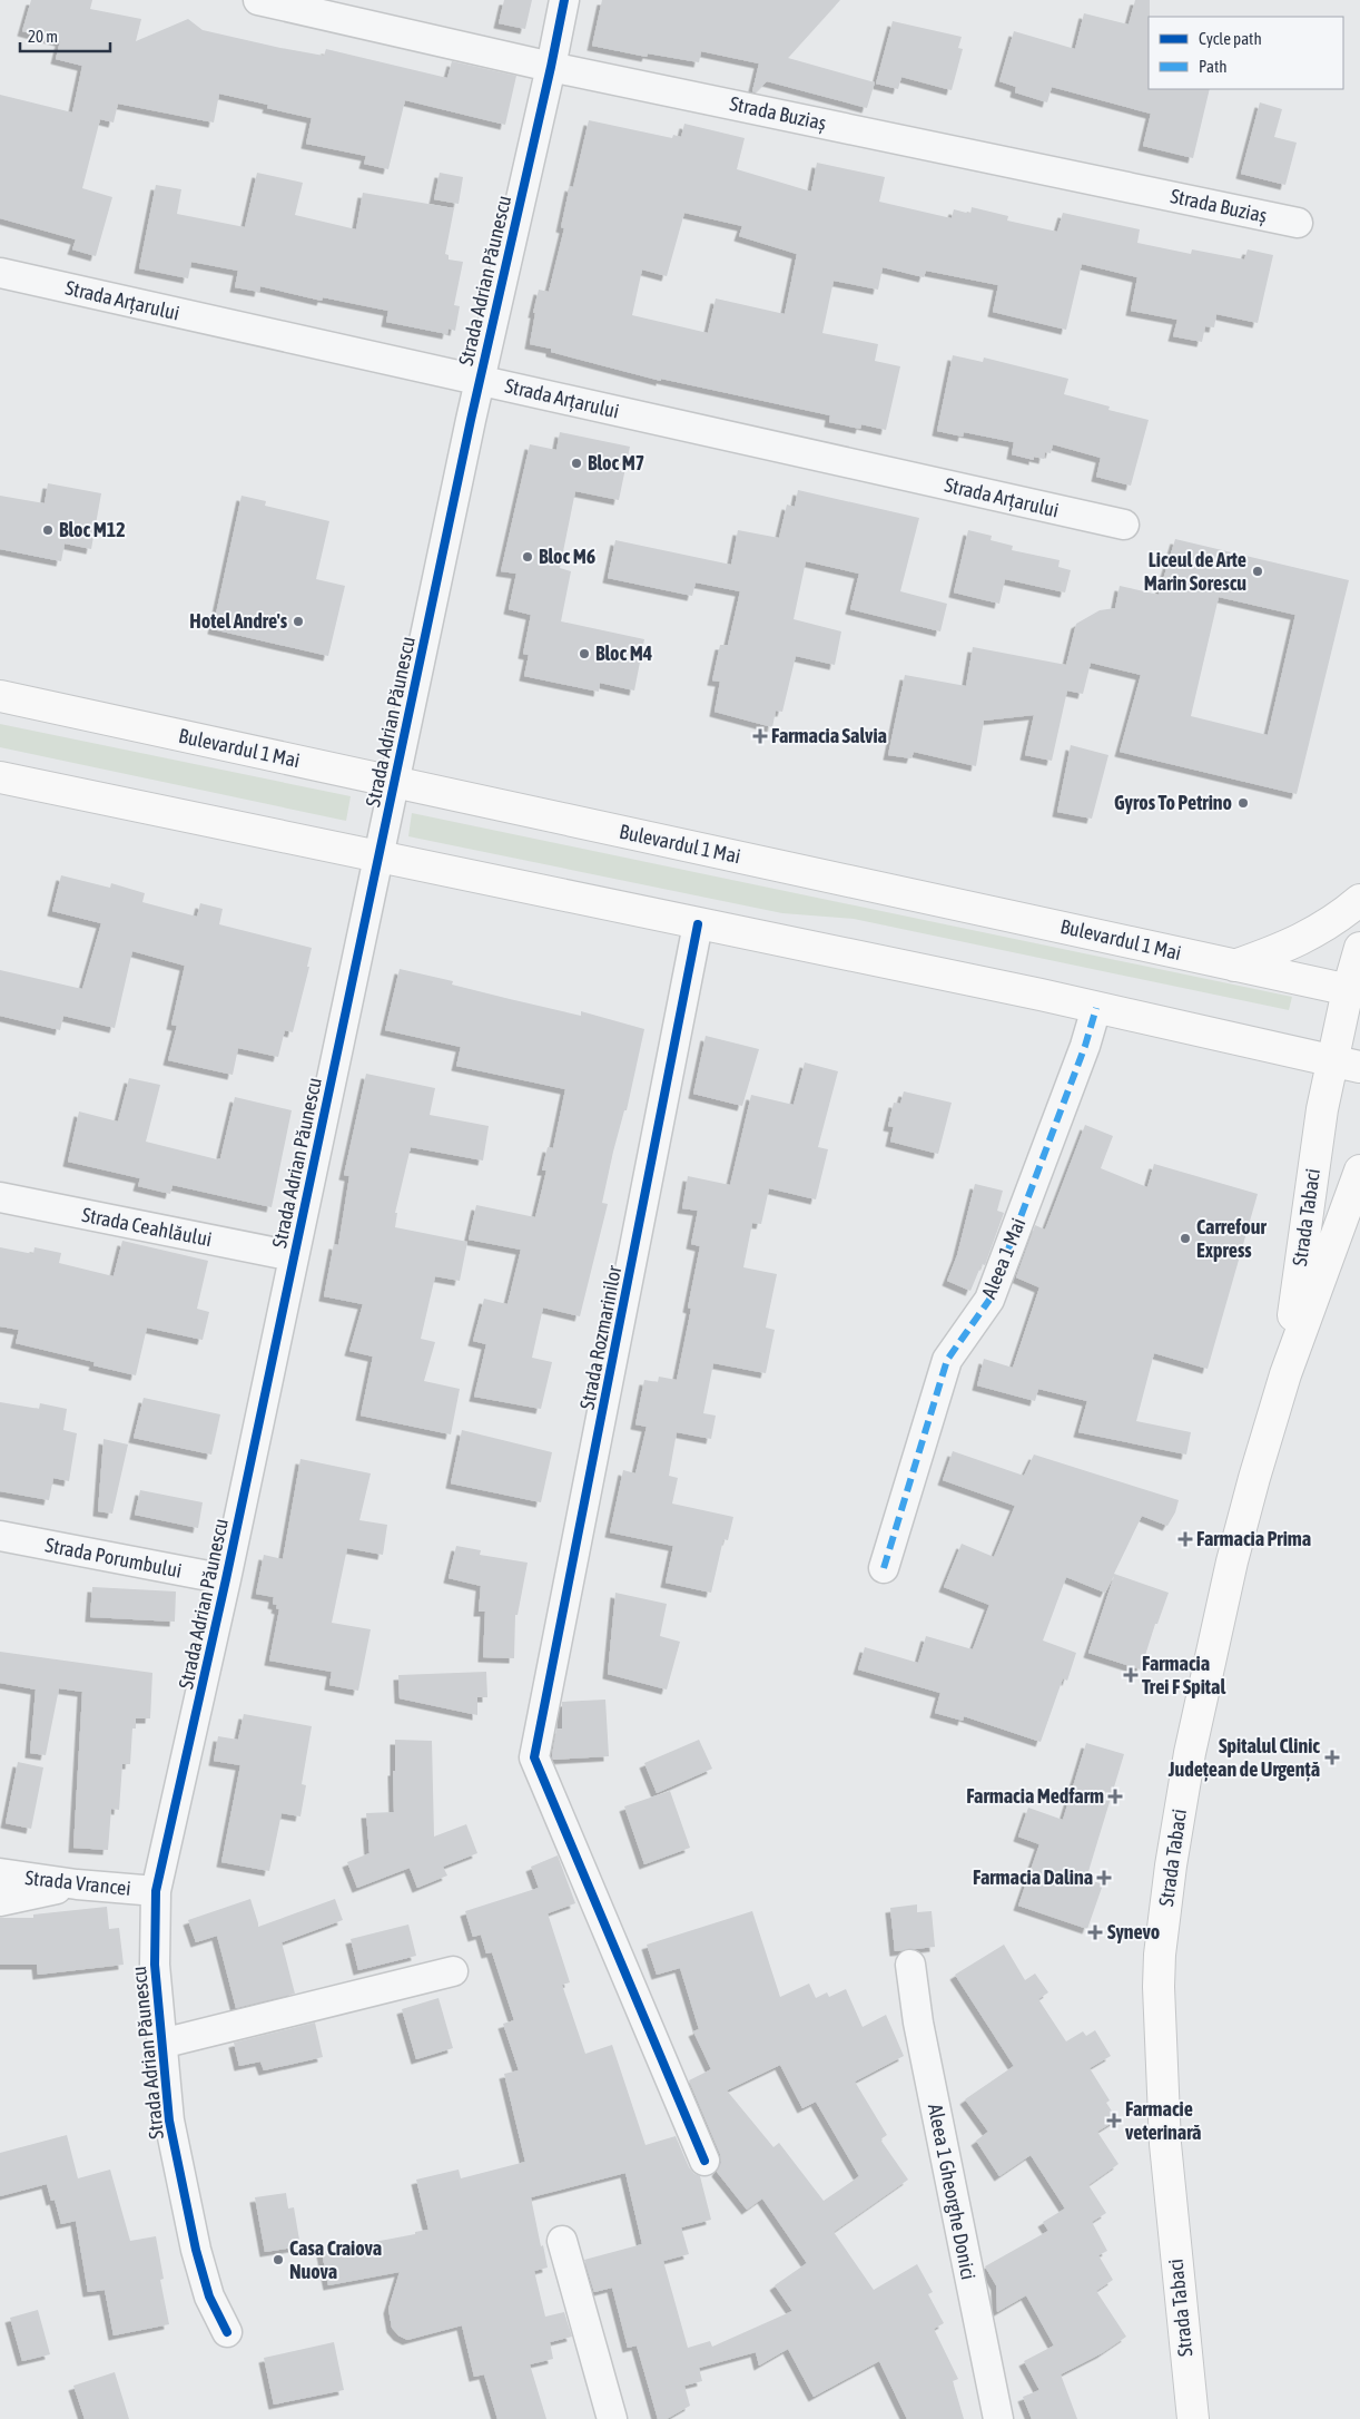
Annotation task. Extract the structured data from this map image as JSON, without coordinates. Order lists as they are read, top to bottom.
{
  "streets": {
    "main road": ["Bulevardul 1 Mai", "Strada Tabaci"],
    "street": [
      "Strada Buziaș",
      "Strada Adrian Păunescu",
      "Strada Arțarului",
      "Strada Ceahlăului",
      "Aleea 1 Mai",
      "Strada Rozmarinilor",
      "Strada Porumbului",
      "Strada Vrancei",
      "Aleea 1 Gheorghe Donici"
    ]
  },
  "crossings": [
    ["Strada Buziaș", "Strada Adrian Păunescu"],
    ["Strada Adrian Păunescu", "Strada Arțarului"],
    ["Strada Adrian Păunescu", "Bulevardul 1 Mai"],
    ["Strada Adrian Păunescu", "Strada Ceahlăului"],
    ["Strada Adrian Păunescu", "Strada Porumbului"],
    ["Strada Adrian Păunescu", "Strada Vrancei"],
    ["Bulevardul 1 Mai", "Strada Tabaci"]
  ],
  "places": {
    "other": [
      "Bloc M7",
      "Bloc M12",
      "Bloc M6",
      "Liceul de Arte Marin Sorescu",
      "Hotel Andre's",
      "Bloc M4",
      "Gyros To Petrino",
      "Carrefour Express",
      "Casa Craiova Nuova"
    ],
    "health": [
      "Farmacia Salvia",
      "Farmacia Prima",
      "Farmacia Trei F Spital",
      "Spitalul Clinic Județean de Urgență",
      "Farmacia Medfarm",
      "Farmacia Dalina",
      "Synevo",
      "Farmacie veterinară"
    ]
  },
  "legend": ["Cycle path", "Path"],
  "scale_bar": "20 m"
}
